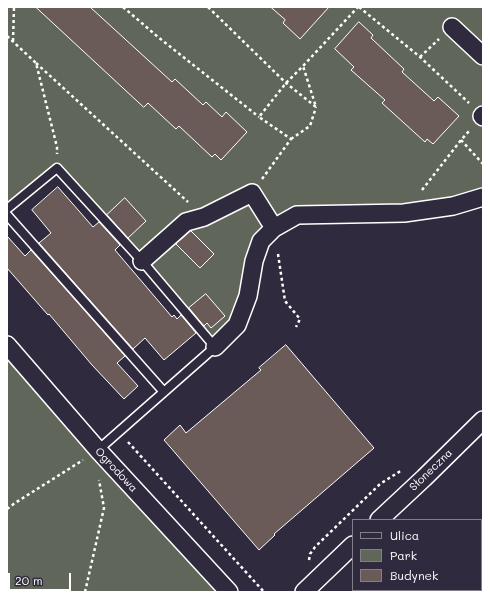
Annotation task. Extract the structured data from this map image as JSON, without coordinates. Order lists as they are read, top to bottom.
{
  "streets": {
    "street": ["Ogrodowa", "Słoneczna"]
  },
  "legend": ["Ulica", "Park", "Budynek"],
  "scale_bar": "20 m"
}
